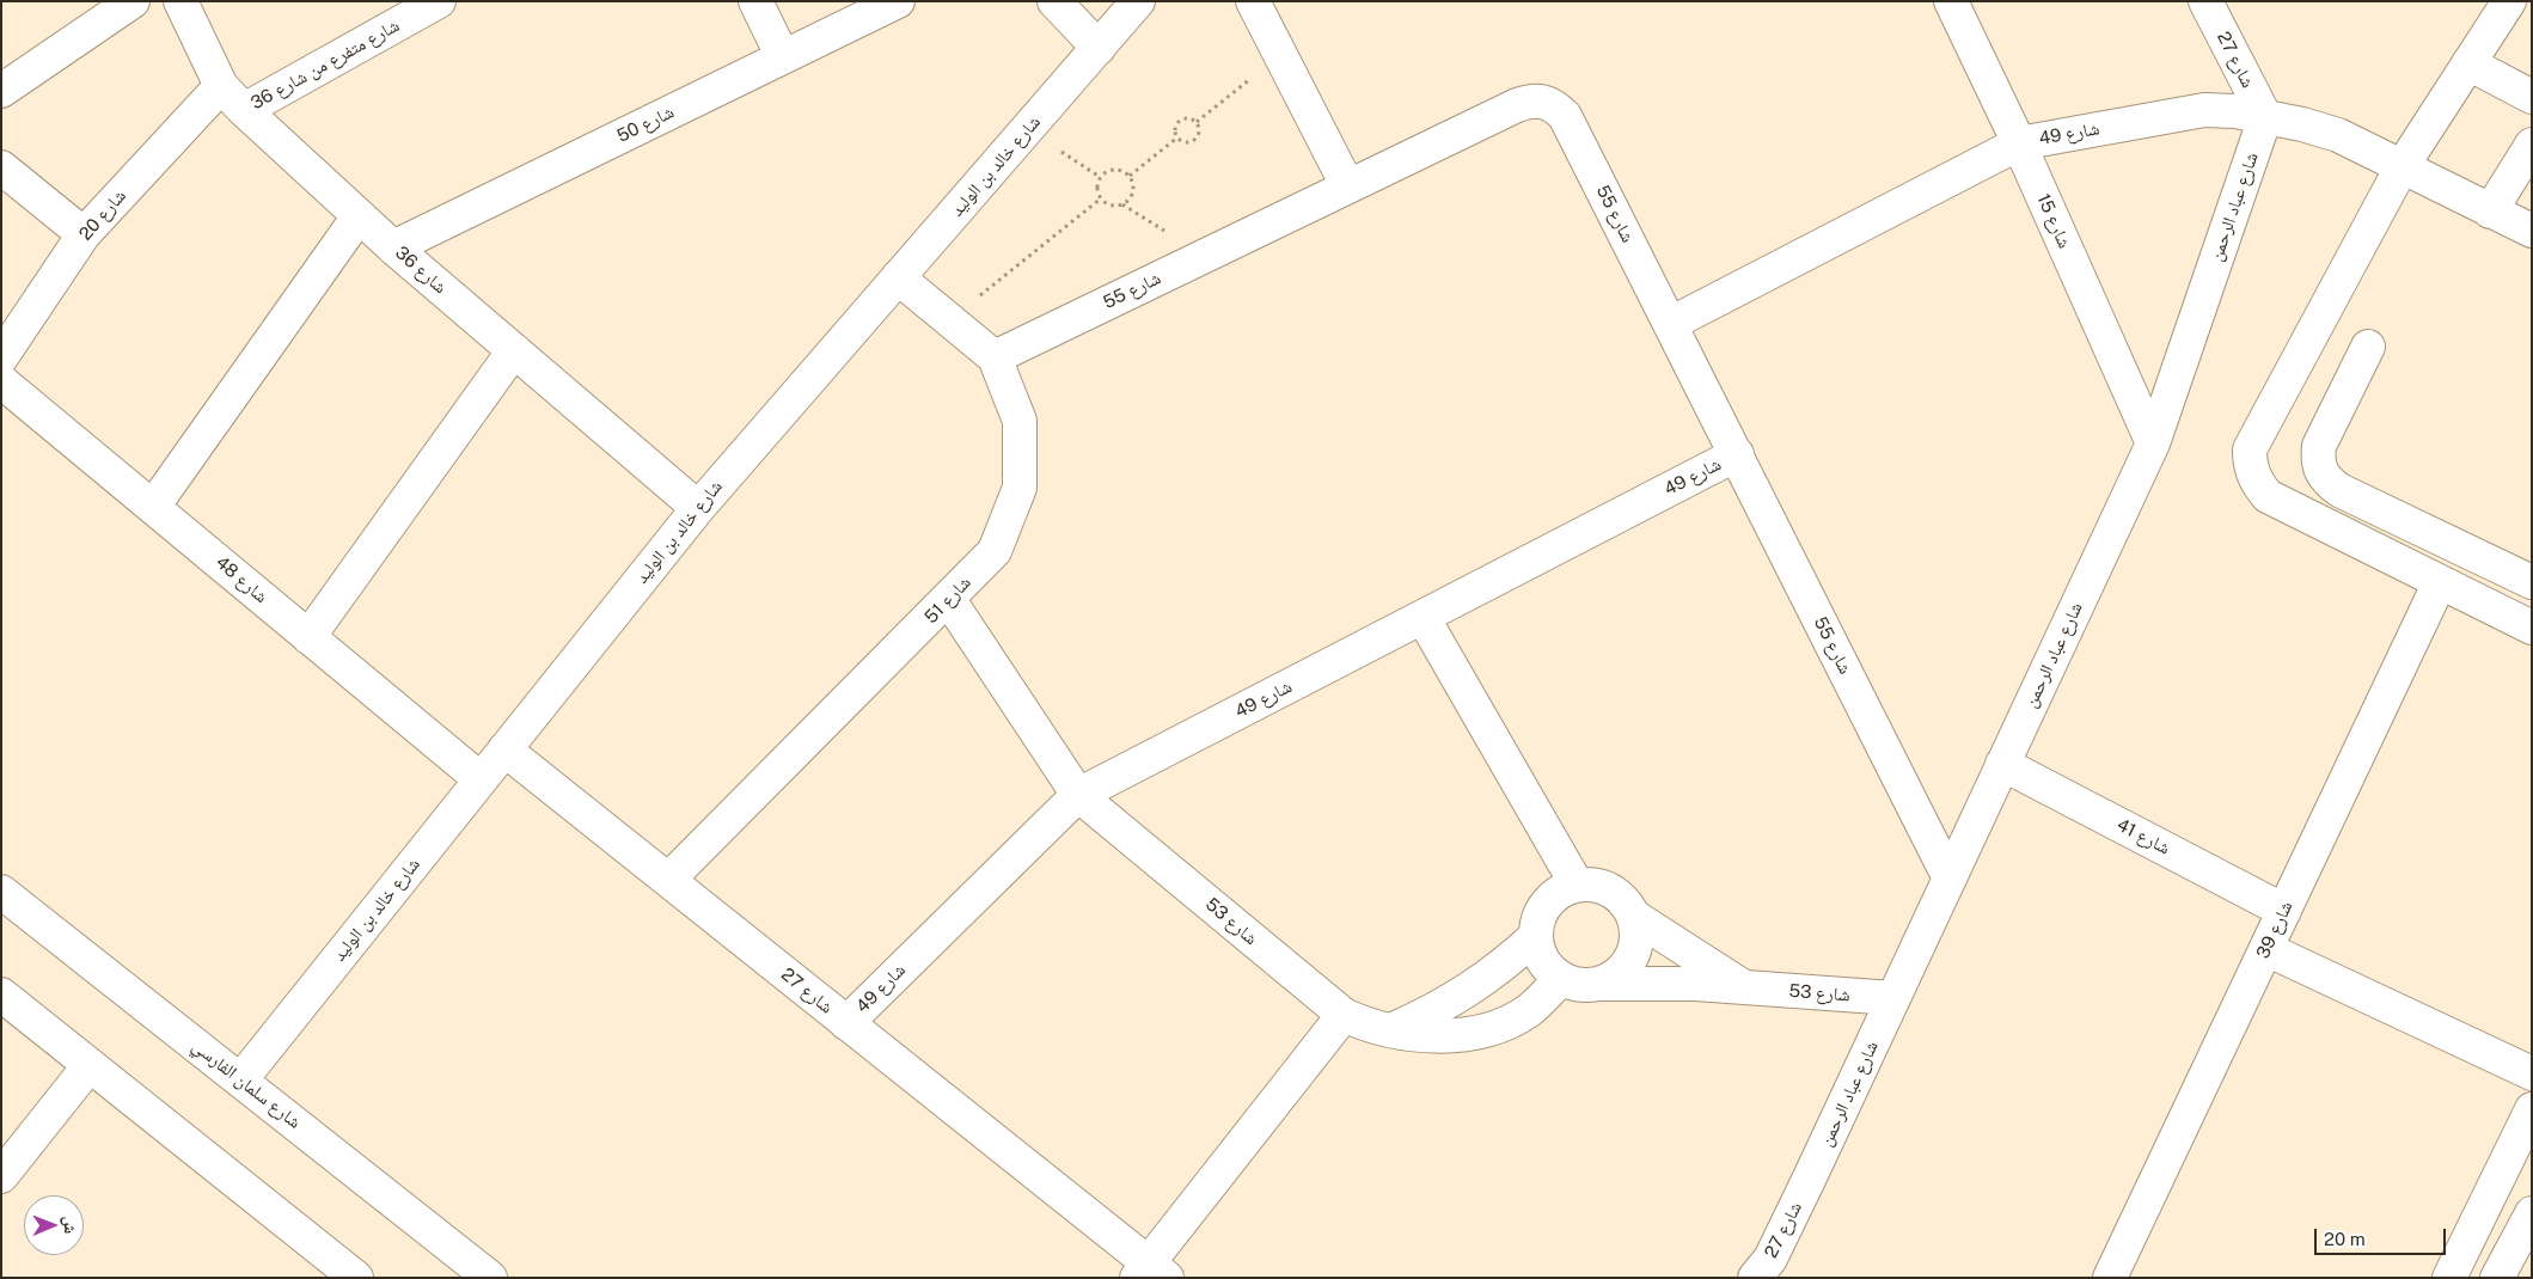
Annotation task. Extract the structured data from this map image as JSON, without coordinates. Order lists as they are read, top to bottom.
{
  "streets": {
    "street": [
      "شارع 27",
      "شارع متفرع من شارع 36",
      "شارع 50",
      "شارع 49",
      "شارع خالد بن الوليد",
      "شارع عباد الرحمن",
      "شارع 55",
      "شارع 20",
      "شارع 15",
      "شارع 36",
      "شارع 48",
      "شارع 51",
      "شارع 41",
      "شارع 53",
      "شارع 39",
      "شارع سلمان الفارسي"
    ]
  },
  "crossings": [
    ["شارع 27", "شارع 49"],
    ["شارع 27", "شارع خالد بن الوليد"],
    ["شارع 27", "شارع عباد الرحمن"],
    ["شارع 27", "شارع 51"],
    ["شارع متفرع من شارع 36", "شارع 36"],
    ["شارع 50", "شارع 36"],
    ["شارع 49", "شارع عباد الرحمن"],
    ["شارع 49", "شارع 55"],
    ["شارع 49", "شارع 15"],
    ["شارع 49", "شارع 53"],
    ["شارع خالد بن الوليد", "شارع 36"],
    ["شارع خالد بن الوليد", "شارع 48"],
    ["شارع خالد بن الوليد", "شارع 51"],
    ["شارع خالد بن الوليد", "شارع سلمان الفارسي"],
    ["شارع عباد الرحمن", "شارع 55"],
    ["شارع عباد الرحمن", "شارع 15"],
    ["شارع عباد الرحمن", "شارع 41"],
    ["شارع عباد الرحمن", "شارع 53"],
    ["شارع 55", "شارع 51"],
    ["شارع 20", "شارع 36"],
    ["شارع 51", "شارع 53"],
    ["شارع 41", "شارع 39"]
  ],
  "scale_bar": "20 m",
  "north": "right"
}
